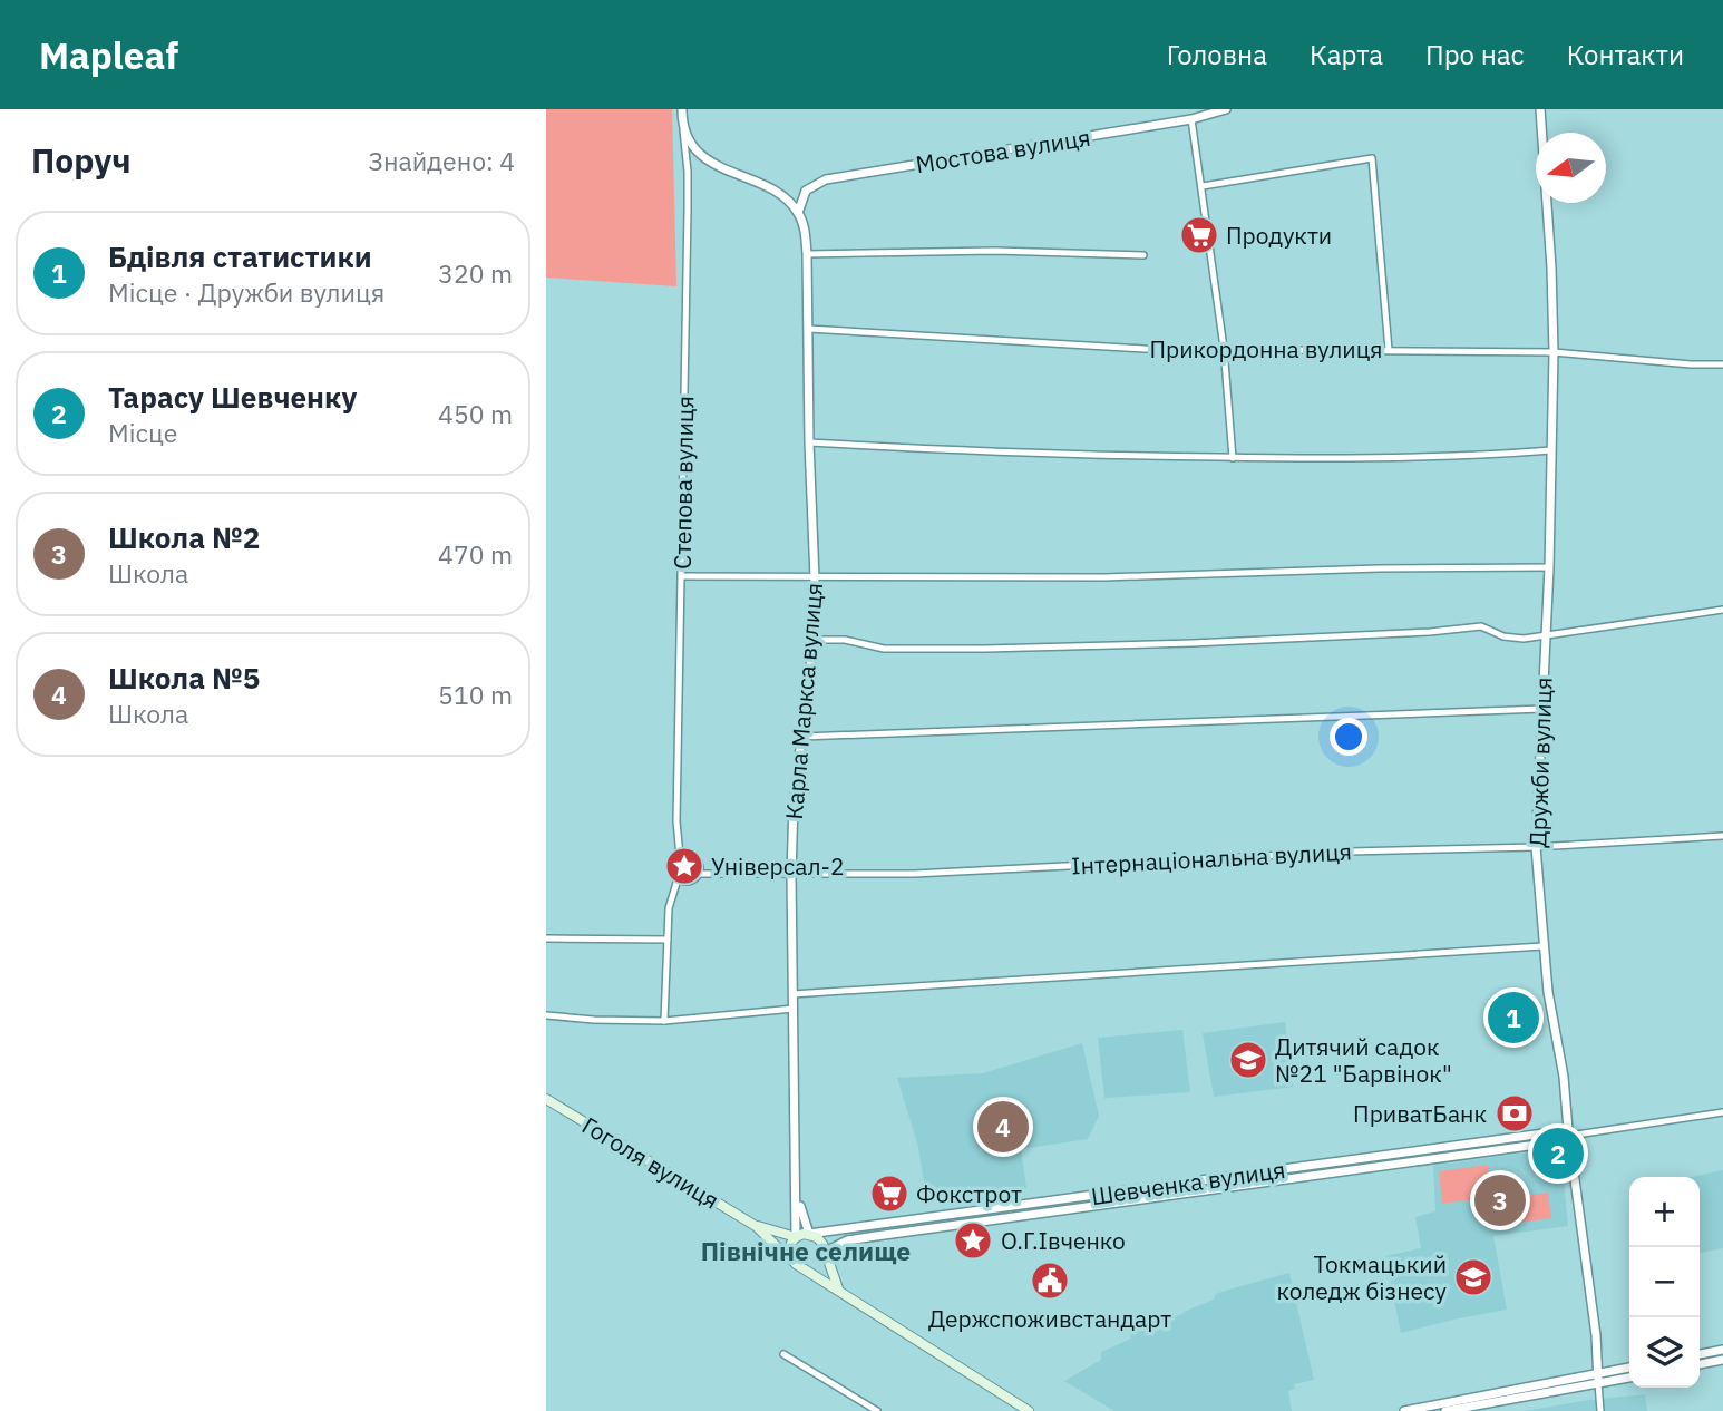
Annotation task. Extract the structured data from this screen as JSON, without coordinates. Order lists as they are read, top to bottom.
{
  "streets": {
    "main road": ["Гоголя вулиця"],
    "street": [
      "Мостова вулиця",
      "Прикордонна вулиця",
      "Степова вулиця",
      "Карла Маркса вулиця",
      "Дружби вулиця",
      "Інтернаціональна вулиця",
      "Шевченка вулиця"
    ]
  },
  "crossings": [
    ["Мостова вулиця", "Карла Маркса вулиця"],
    ["Прикордонна вулиця", "Карла Маркса вулиця"],
    ["Прикордонна вулиця", "Дружби вулиця"],
    ["Степова вулиця", "Інтернаціональна вулиця"],
    ["Карла Маркса вулиця", "Інтернаціональна вулиця"],
    ["Карла Маркса вулиця", "Гоголя вулиця"],
    ["Карла Маркса вулиця", "Шевченка вулиця"],
    ["Дружби вулиця", "Інтернаціональна вулиця"],
    ["Дружби вулиця", "Шевченка вулиця"],
    ["Гоголя вулиця", "Шевченка вулиця"]
  ],
  "districts": ["Північне селище"],
  "places": {
    "supermarket": ["Продукти", "Фокстрот"],
    "place": ["Універсал-2", "О.Г.Івченко"],
    "school or university": ["Дитячий садок №21 \"Барвінок\"", "Токмацький коледж бізнесу"],
    "bank": ["ПриватБанк"],
    "public building": ["Держспоживстандарт"]
  },
  "north": "left",
  "page": {
    "header": "Mapleaf",
    "nav": [
      "Головна",
      "Карта",
      "Про нас",
      "Контакти"
    ],
    "heading": ["Поруч", "Знайдено: 4"],
    "list": [
      {
        "mark": "1",
        "name": "Бдівля статистики",
        "note": "Місце · Дружби вулиця",
        "value": "320 m"
      },
      {
        "mark": "2",
        "name": "Тарасу Шевченку",
        "note": "Місце",
        "value": "450 m"
      },
      {
        "mark": "3",
        "name": "Школа №2",
        "note": "Школа",
        "value": "470 m"
      },
      {
        "mark": "4",
        "name": "Школа №5",
        "note": "Школа",
        "value": "510 m"
      }
    ],
    "pins": [
      "1",
      "4",
      "2",
      "3"
    ],
    "map_buttons": ["+", "−"]
  }
}
